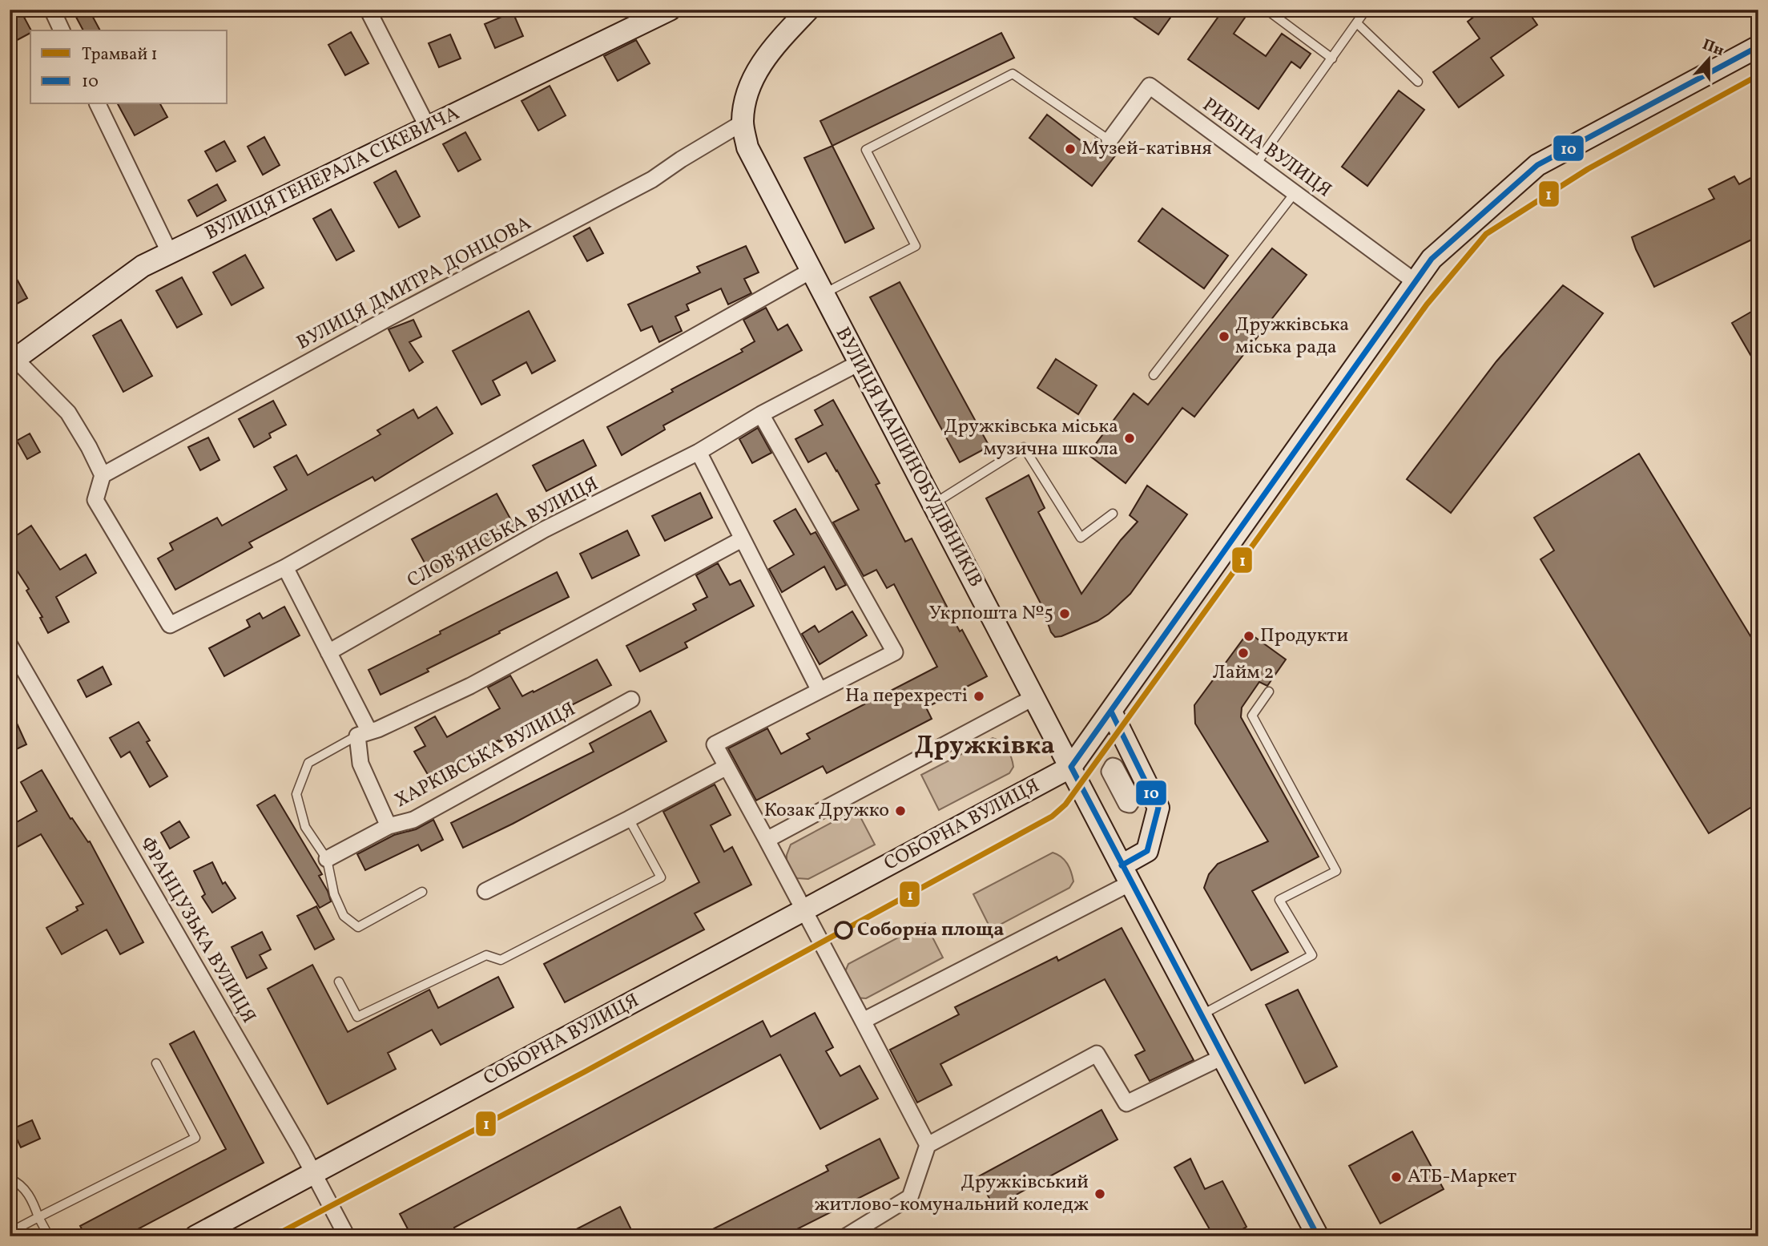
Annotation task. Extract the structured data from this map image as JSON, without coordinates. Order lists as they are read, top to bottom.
{
  "streets": {
    "street": [
      "РИБІНА ВУЛИЦЯ",
      "ВУЛИЦЯ ГЕНЕРАЛА СІКЕВИЧА",
      "ВУЛИЦЯ ДМИТРА ДОНЦОВА",
      "ВУЛИЦЯ МАШИНОБУДІВНИКІВ",
      "СЛОВ'ЯНСЬКА ВУЛИЦЯ",
      "ХАРКІВСЬКА ВУЛИЦЯ",
      "СОБОРНА ВУЛИЦЯ",
      "ФРАНЦУЗЬКА ВУЛИЦЯ"
    ]
  },
  "crossings": [
    ["РИБІНА ВУЛИЦЯ", "СОБОРНА ВУЛИЦЯ"],
    ["ВУЛИЦЯ ДМИТРА ДОНЦОВА", "ВУЛИЦЯ МАШИНОБУДІВНИКІВ"],
    ["ВУЛИЦЯ МАШИНОБУДІВНИКІВ", "СЛОВ'ЯНСЬКА ВУЛИЦЯ"],
    ["ВУЛИЦЯ МАШИНОБУДІВНИКІВ", "СОБОРНА ВУЛИЦЯ"],
    ["СОБОРНА ВУЛИЦЯ", "ФРАНЦУЗЬКА ВУЛИЦЯ"]
  ],
  "districts": ["Дружківка"],
  "places": [
    "Музей-катівня",
    "Дружківська міська рада",
    "Дружківська міська музична школа",
    "Укрпошта №5",
    "Продукти",
    "Лайм 2",
    "На перехресті",
    "Козак Дружко",
    "Соборна площа",
    "АТБ-Маркет",
    "Дружківський житлово-комунальний коледж"
  ],
  "lines": ["transit line 10", "tram line 1"],
  "legend": ["Трамвай 1", "10"],
  "north": "top"
}
